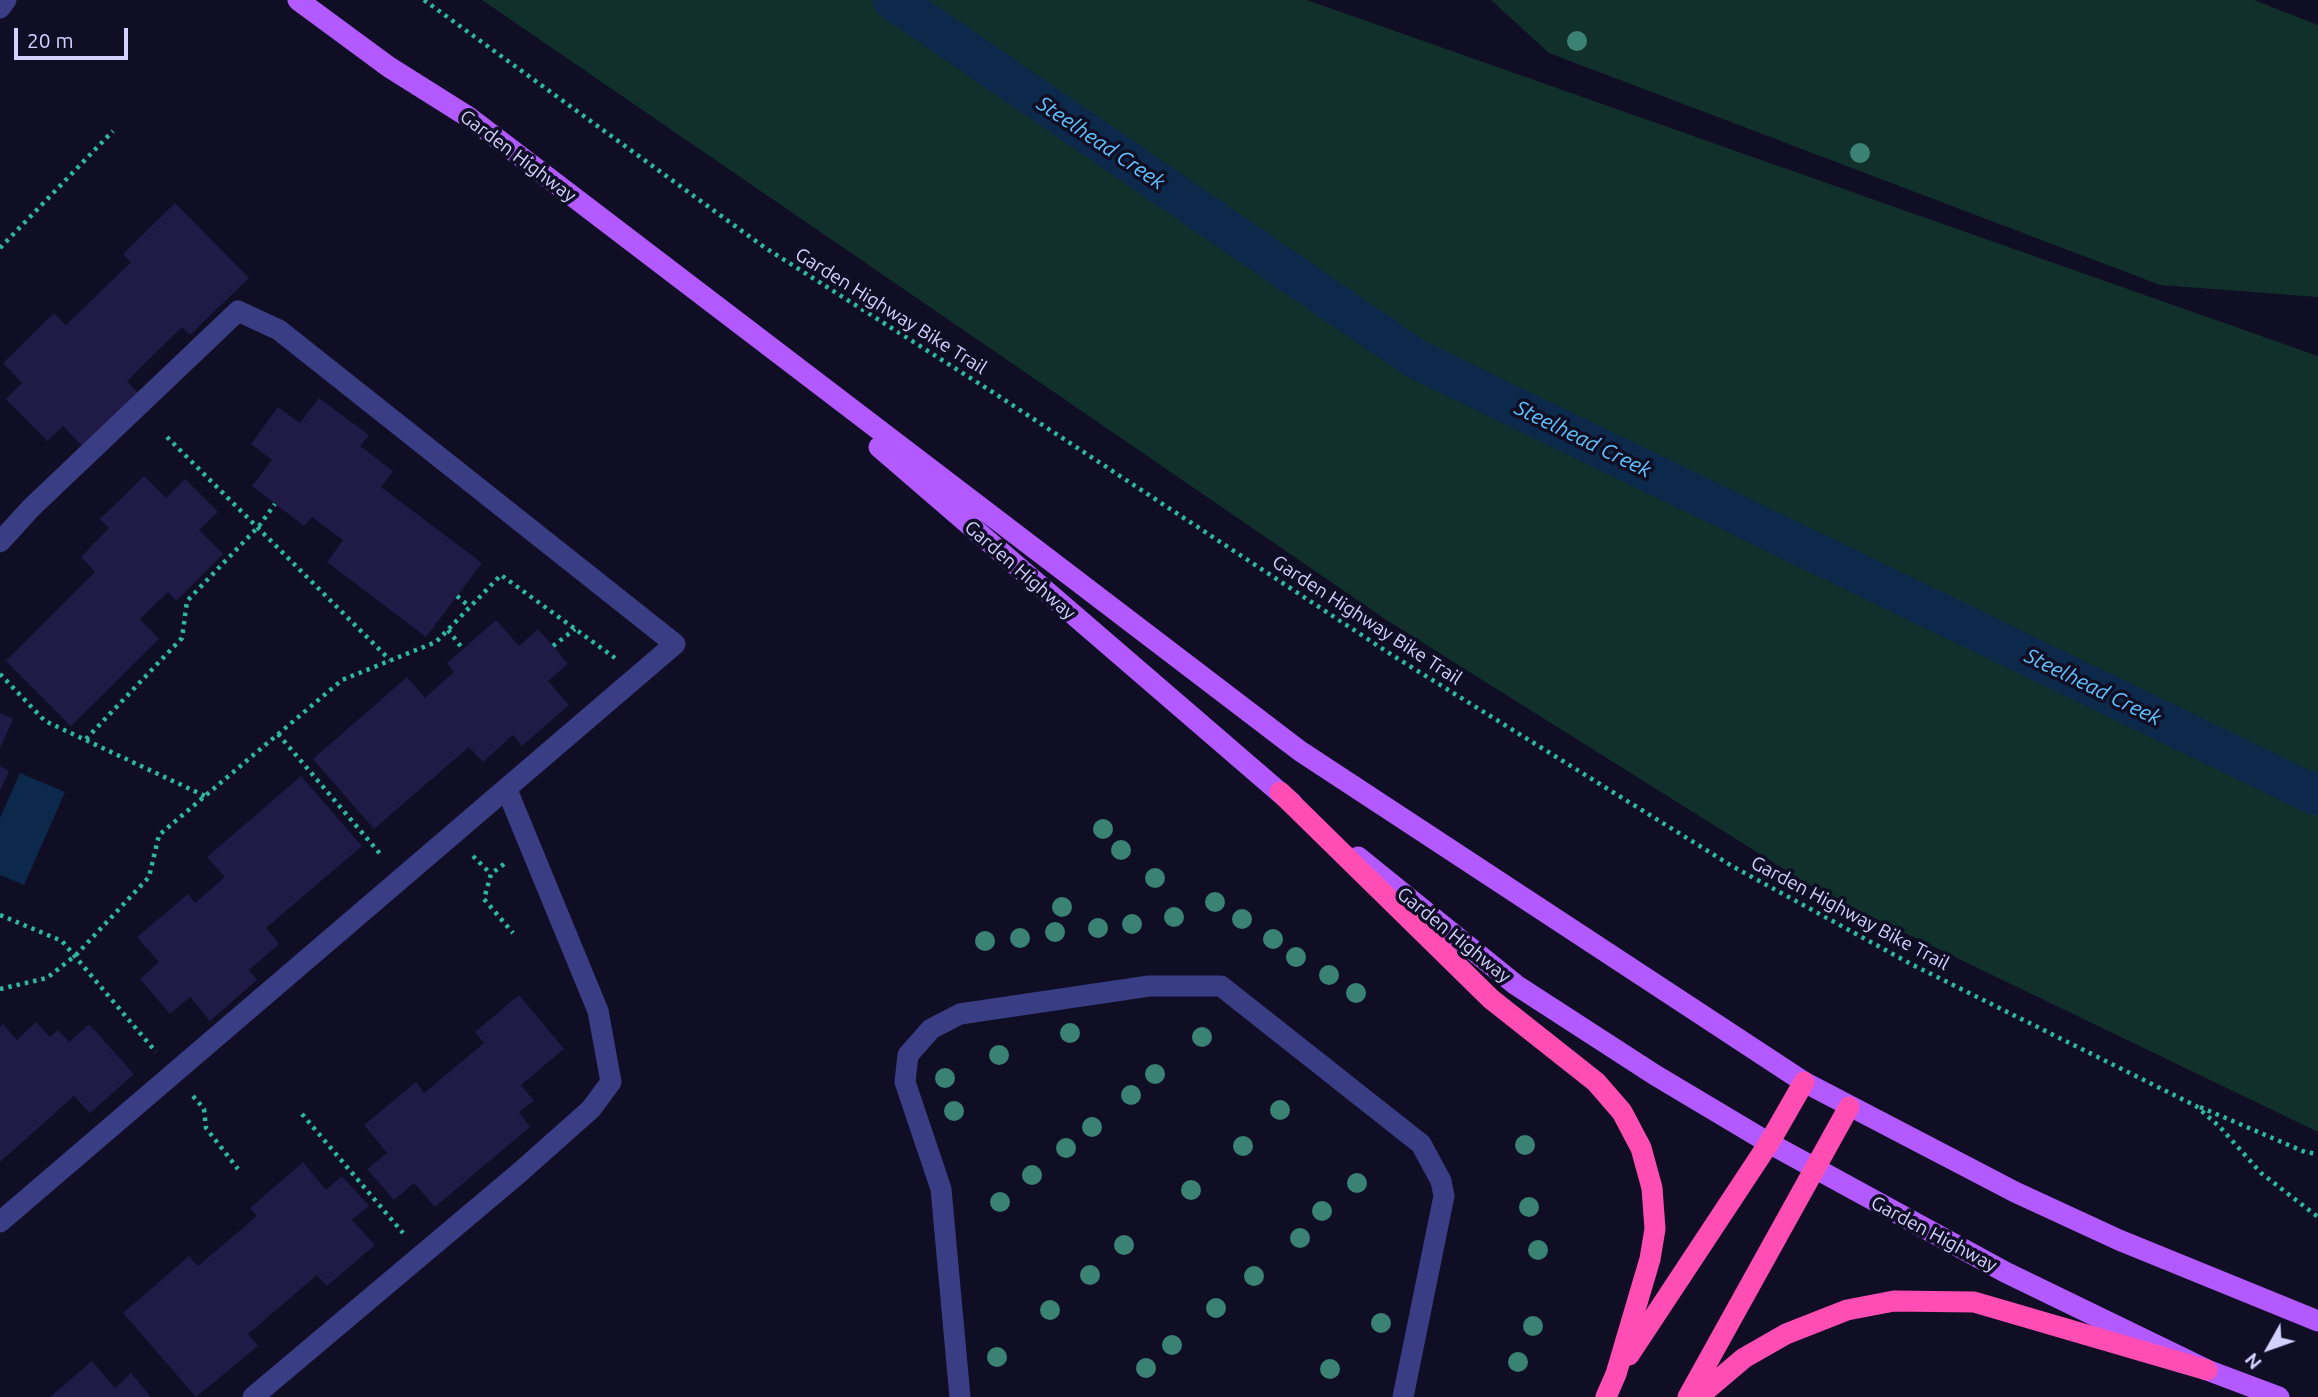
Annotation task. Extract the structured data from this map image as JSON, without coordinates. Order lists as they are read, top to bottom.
{
  "streets": {
    "main road": ["Garden Highway"],
    "path": ["Garden Highway Bike Trail"]
  },
  "water": ["Steelhead Creek"],
  "scale_bar": "20 m",
  "north": "bottom left"
}
